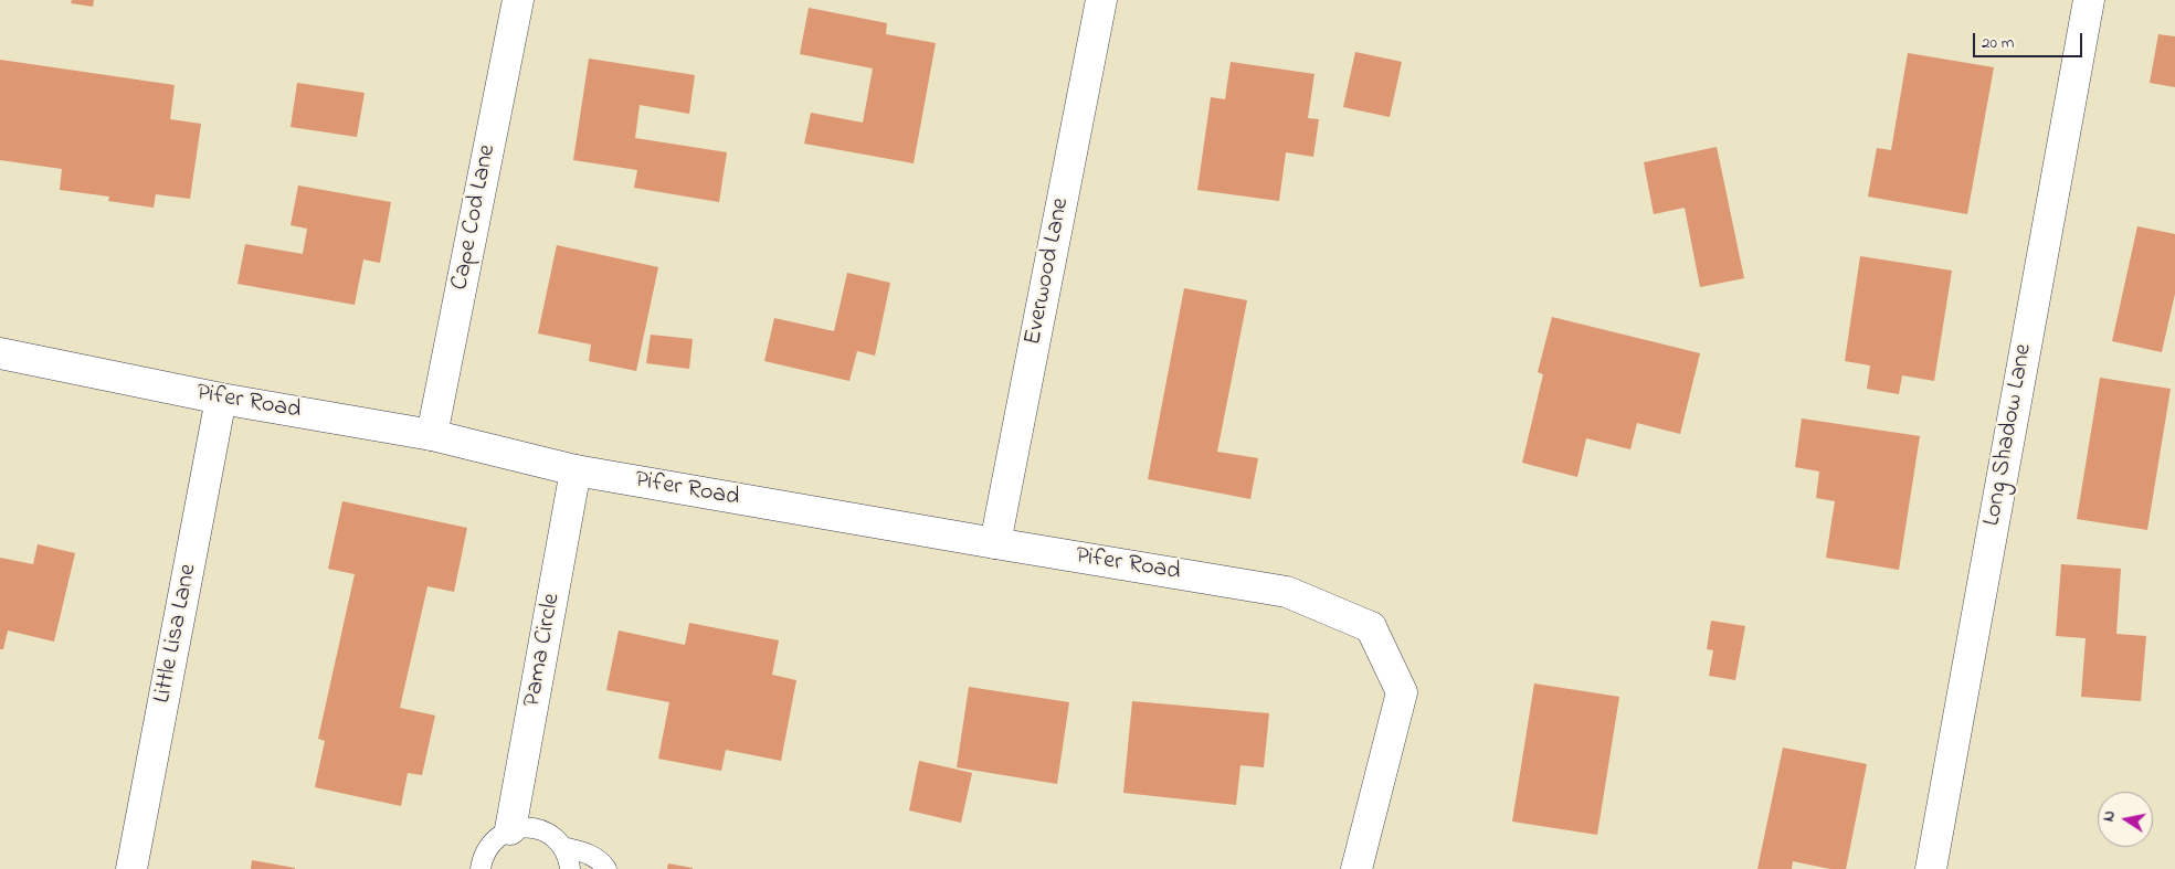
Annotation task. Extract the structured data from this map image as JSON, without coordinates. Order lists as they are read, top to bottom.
{
  "streets": {
    "street": [
      "Cape Cod Lane",
      "Everwood Lane",
      "Pifer Road",
      "Long Shadow Lane",
      "Little Lisa Lane",
      "Pama Circle"
    ]
  },
  "crossings": [
    ["Cape Cod Lane", "Pifer Road"],
    ["Everwood Lane", "Pifer Road"],
    ["Pifer Road", "Little Lisa Lane"],
    ["Pifer Road", "Pama Circle"]
  ],
  "scale_bar": "20 m",
  "north": "left"
}
